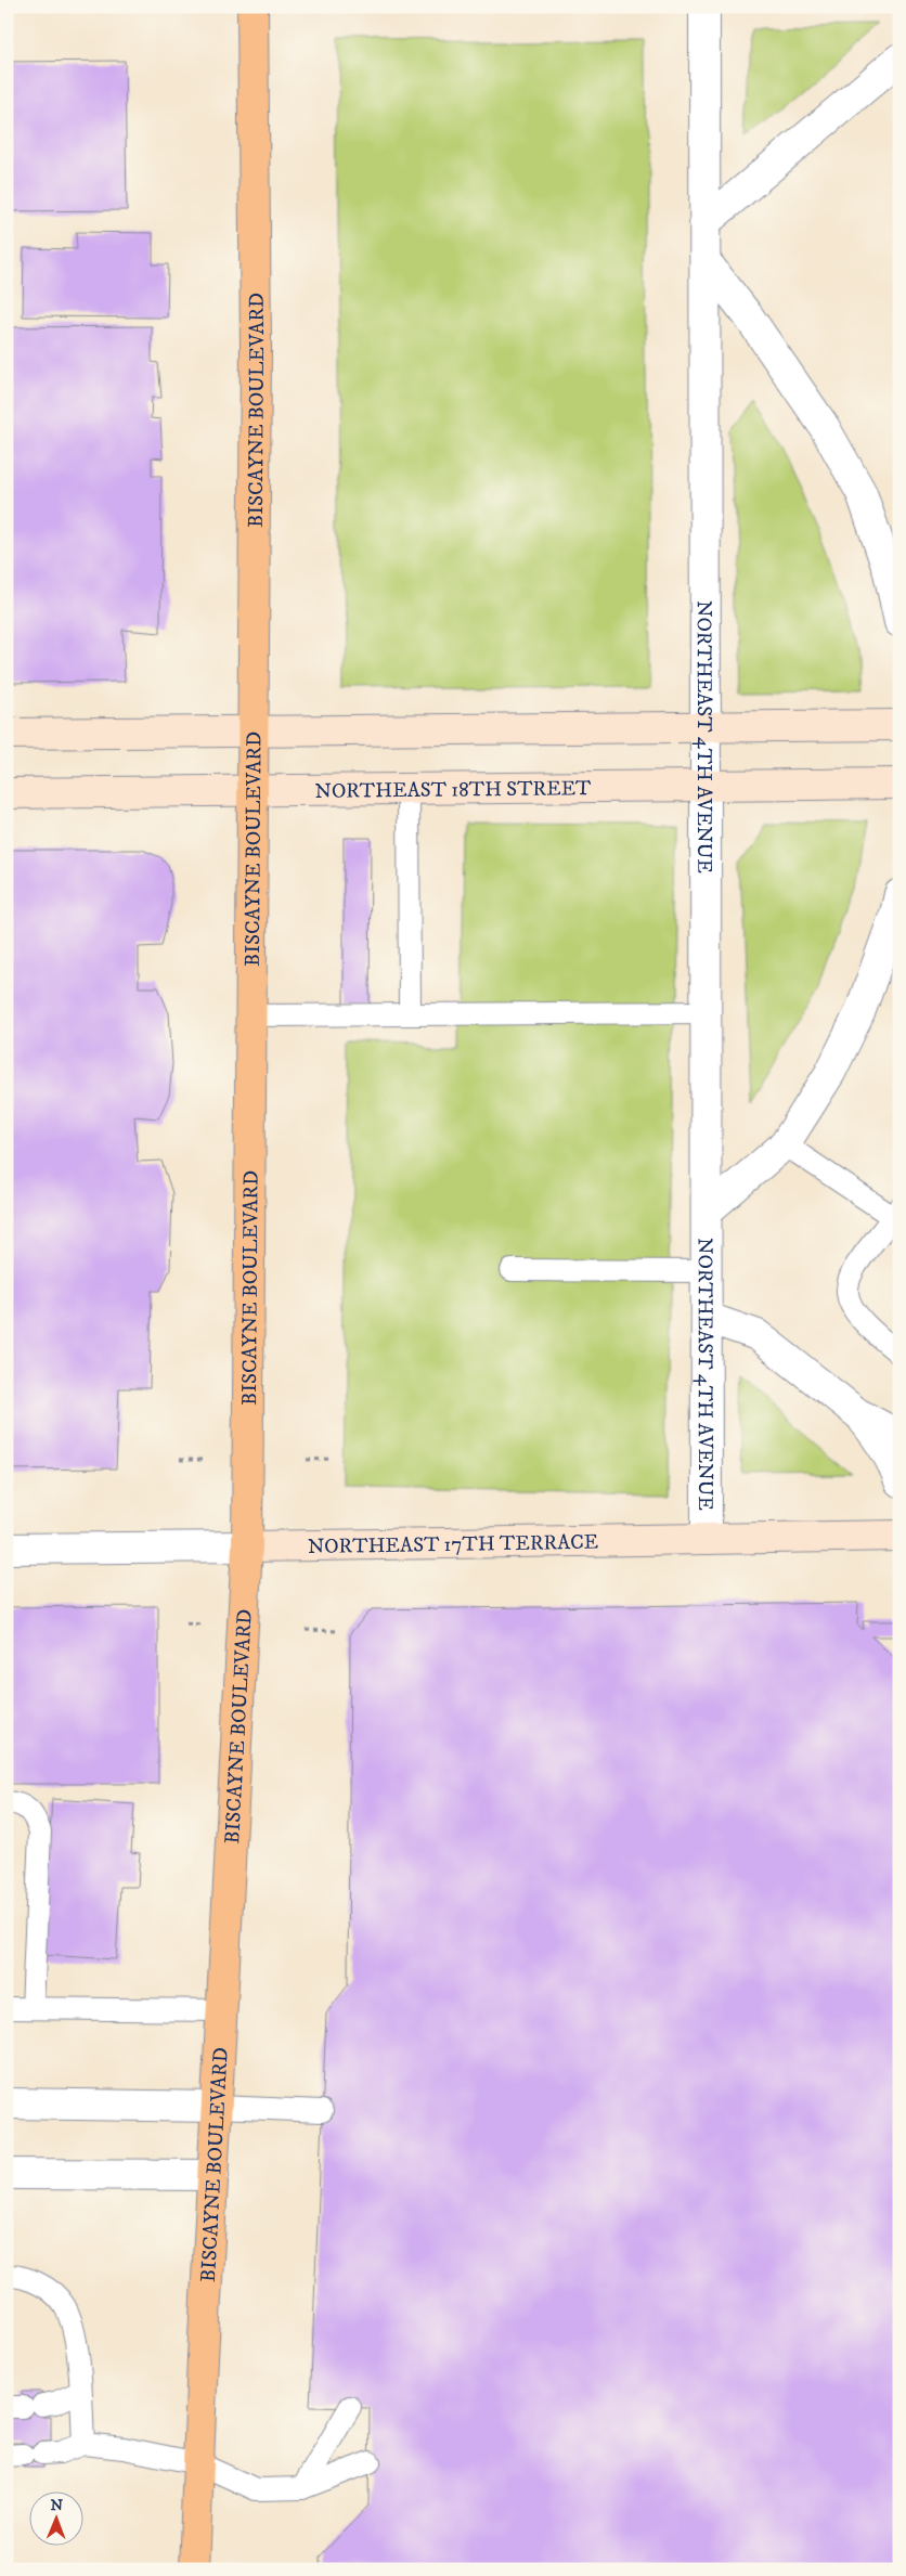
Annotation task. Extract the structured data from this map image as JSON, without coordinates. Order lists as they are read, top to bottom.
{
  "streets": {
    "main road": ["BISCAYNE BOULEVARD"],
    "street": ["NORTHEAST 4TH AVENUE", "NORTHEAST 18TH STREET", "NORTHEAST 17TH TERRACE"]
  },
  "crossings": [
    ["BISCAYNE BOULEVARD", "NORTHEAST 18TH STREET"],
    ["BISCAYNE BOULEVARD", "NORTHEAST 17TH TERRACE"],
    ["NORTHEAST 4TH AVENUE", "NORTHEAST 18TH STREET"],
    ["NORTHEAST 4TH AVENUE", "NORTHEAST 17TH TERRACE"]
  ],
  "north": "top"
}
